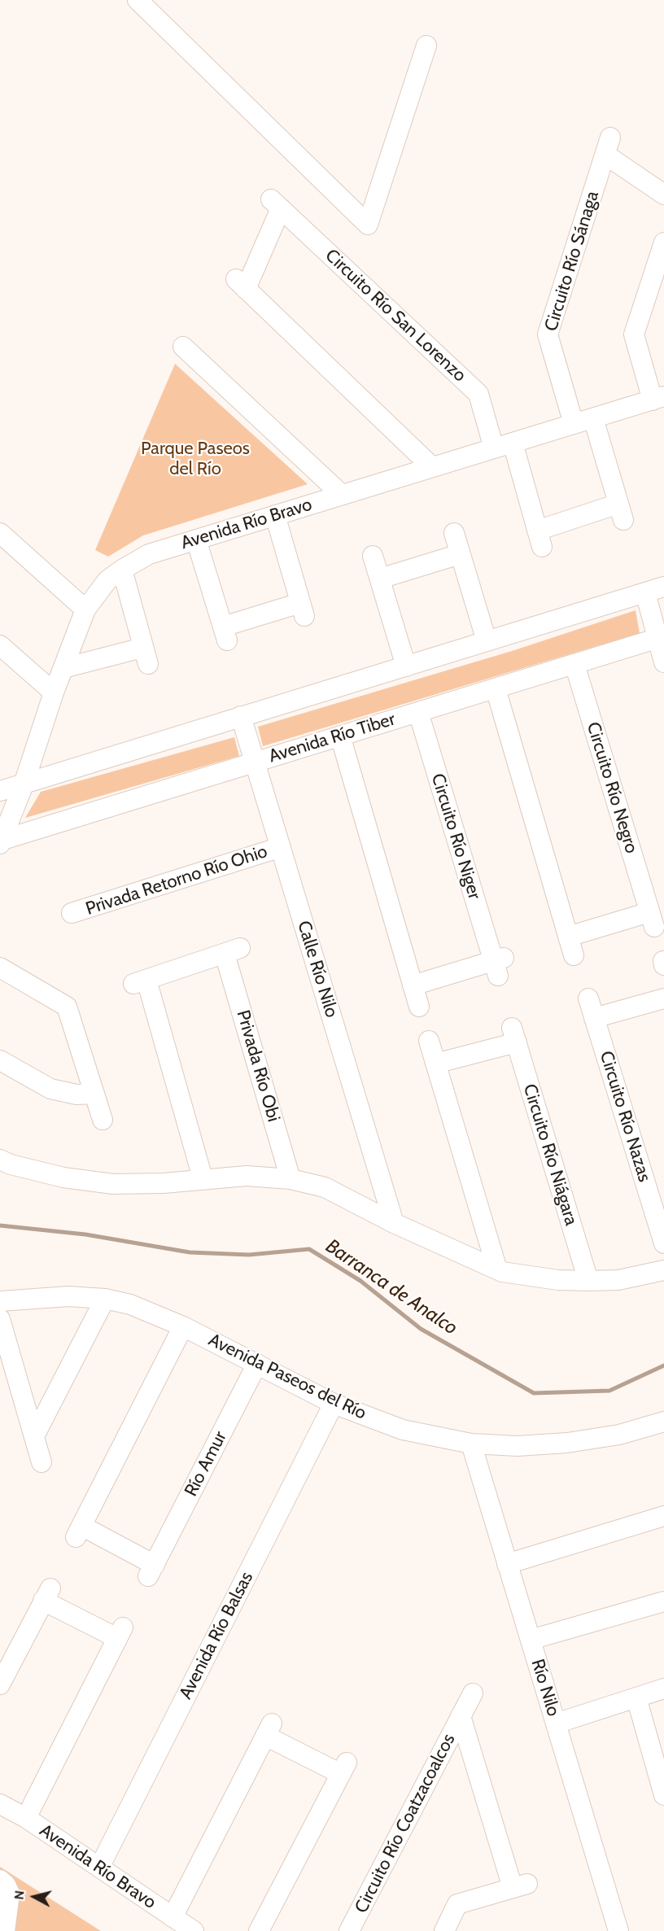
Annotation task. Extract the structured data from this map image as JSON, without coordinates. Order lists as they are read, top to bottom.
{
  "streets": {
    "street": [
      "Circuito Río Sánaga",
      "Circuito Río San Lorenzo",
      "Avenida Río Bravo",
      "Avenida Río Tiber",
      "Circuito Río Negro",
      "Circuito Río Niger",
      "Privada Retorno Río Ohio",
      "Calle Río Nilo",
      "Privada Río Obi",
      "Circuito Río Nazas",
      "Circuito Río Niágara",
      "Avenida Paseos del Río",
      "Río Amur",
      "Avenida Río Balsas",
      "Río Nilo",
      "Circuito Río Coatzacoalcos"
    ]
  },
  "crossings": [
    ["Circuito Río Sánaga", "Avenida Río Bravo"],
    ["Circuito Río San Lorenzo", "Avenida Río Bravo"],
    ["Avenida Río Bravo", "Avenida Río Tiber"],
    ["Avenida Río Bravo", "Avenida Río Balsas"],
    ["Avenida Río Tiber", "Circuito Río Negro"],
    ["Avenida Río Tiber", "Circuito Río Niger"],
    ["Avenida Río Tiber", "Calle Río Nilo"],
    ["Privada Retorno Río Ohio", "Calle Río Nilo"],
    ["Avenida Paseos del Río", "Río Amur"],
    ["Avenida Paseos del Río", "Avenida Río Balsas"],
    ["Avenida Paseos del Río", "Río Nilo"]
  ],
  "water": ["Barranca de Analco"],
  "parks": ["Parque Paseos del Río"],
  "north": "left"
}
